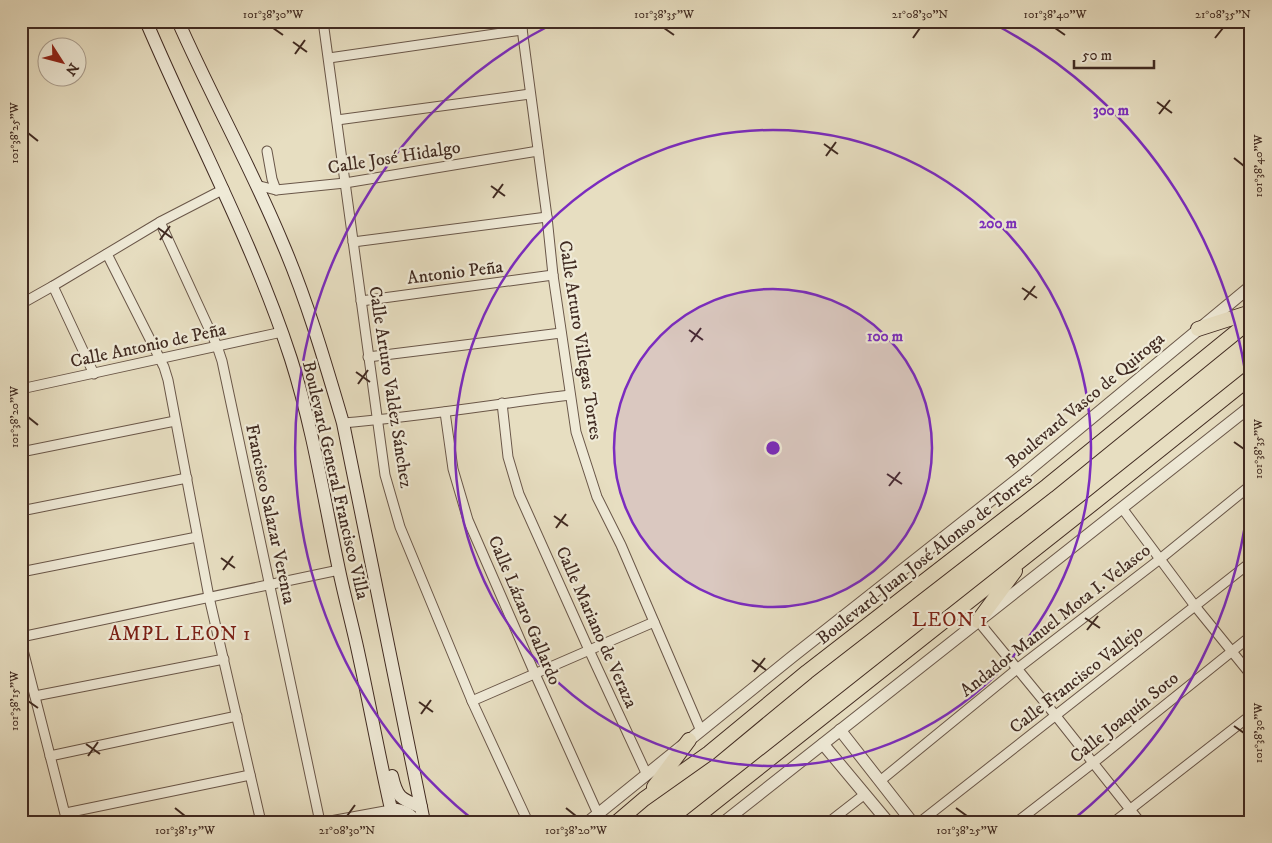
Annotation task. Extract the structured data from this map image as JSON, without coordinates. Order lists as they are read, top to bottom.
{
  "streets": {
    "main road": ["Boulevard General Francisco Villa", "Boulevard Juan José Alonso de Torres"],
    "street": [
      "Calle José Hidalgo",
      "Antonio Peña",
      "Calle Arturo Villegas Torres",
      "Calle Antonio de Peña",
      "Calle Arturo Valdez Sánchez",
      "Boulevard Vasco de Quiroga",
      "Francisco Salazar Verenta",
      "Calle Lázaro Gallardo",
      "Andador Manuel Mota I. Velasco",
      "Calle Mariano de Veraza",
      "Calle Francisco Vallejo",
      "Calle Joaquín Soto"
    ]
  },
  "crossings": [
    ["Calle José Hidalgo", "Calle Arturo Villegas Torres"],
    ["Calle José Hidalgo", "Calle Arturo Valdez Sánchez"],
    ["Calle José Hidalgo", "Boulevard General Francisco Villa"],
    ["Antonio Peña", "Calle Arturo Villegas Torres"],
    ["Antonio Peña", "Calle Arturo Valdez Sánchez"],
    ["Calle Arturo Villegas Torres", "Boulevard Vasco de Quiroga"],
    ["Calle Antonio de Peña", "Boulevard General Francisco Villa"],
    ["Calle Antonio de Peña", "Francisco Salazar Verenta"],
    ["Boulevard Vasco de Quiroga", "Calle Lázaro Gallardo"],
    ["Boulevard Vasco de Quiroga", "Calle Mariano de Veraza"]
  ],
  "districts": ["LEON 1", "AMPL LEON 1"],
  "scale_bar": "50 m",
  "north": "bottom right",
  "coordinates": [
    "101°38'30\"W",
    "101°38'35\"W",
    "21°08'30\"N",
    "101°38'40\"W",
    "21°08'35\"N",
    "101°38'25\"W",
    "101°38'20\"W",
    "101°38'15\"W"
  ],
  "rings": ["300 m", "200 m", "100 m"]
}
